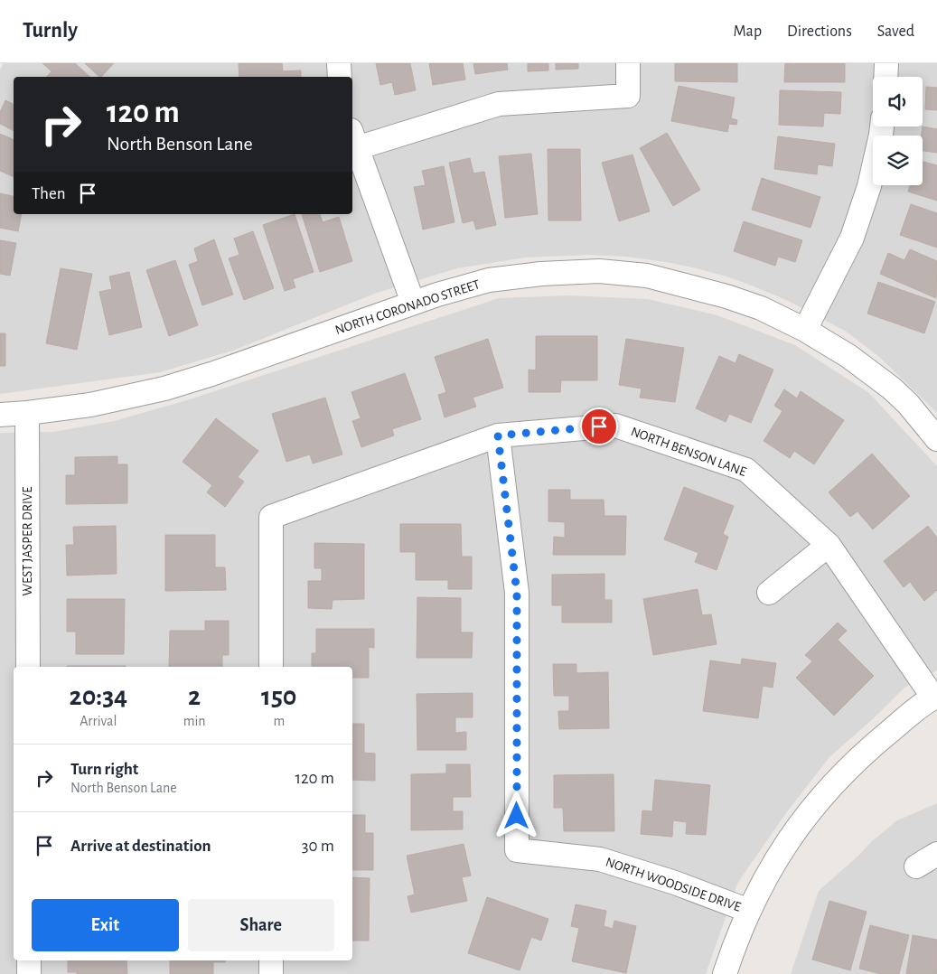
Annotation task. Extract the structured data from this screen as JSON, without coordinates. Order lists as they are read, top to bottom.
{
  "streets": {
    "street": [
      "NORTH CORONADO STREET",
      "NORTH BENSON LANE",
      "WEST JASPER DRIVE",
      "NORTH WOODSIDE DRIVE"
    ]
  },
  "crossings": [
    ["NORTH CORONADO STREET", "WEST JASPER DRIVE"],
    ["NORTH BENSON LANE", "NORTH WOODSIDE DRIVE"]
  ],
  "page": {
    "header": "Turnly",
    "nav": ["Map", "Directions", "Saved"],
    "turn": ["120 m", "North Benson Lane"],
    "then": "Then",
    "eta": [
      "20:34",
      "Arrival",
      "2",
      "min",
      "150",
      "m"
    ],
    "list": [
      {
        "name": "Turn right",
        "note": "North Benson Lane",
        "value": "120 m"
      },
      {
        "name": "Arrive at destination",
        "value": "30 m"
      }
    ],
    "buttons": ["Exit", "Share"]
  }
}
